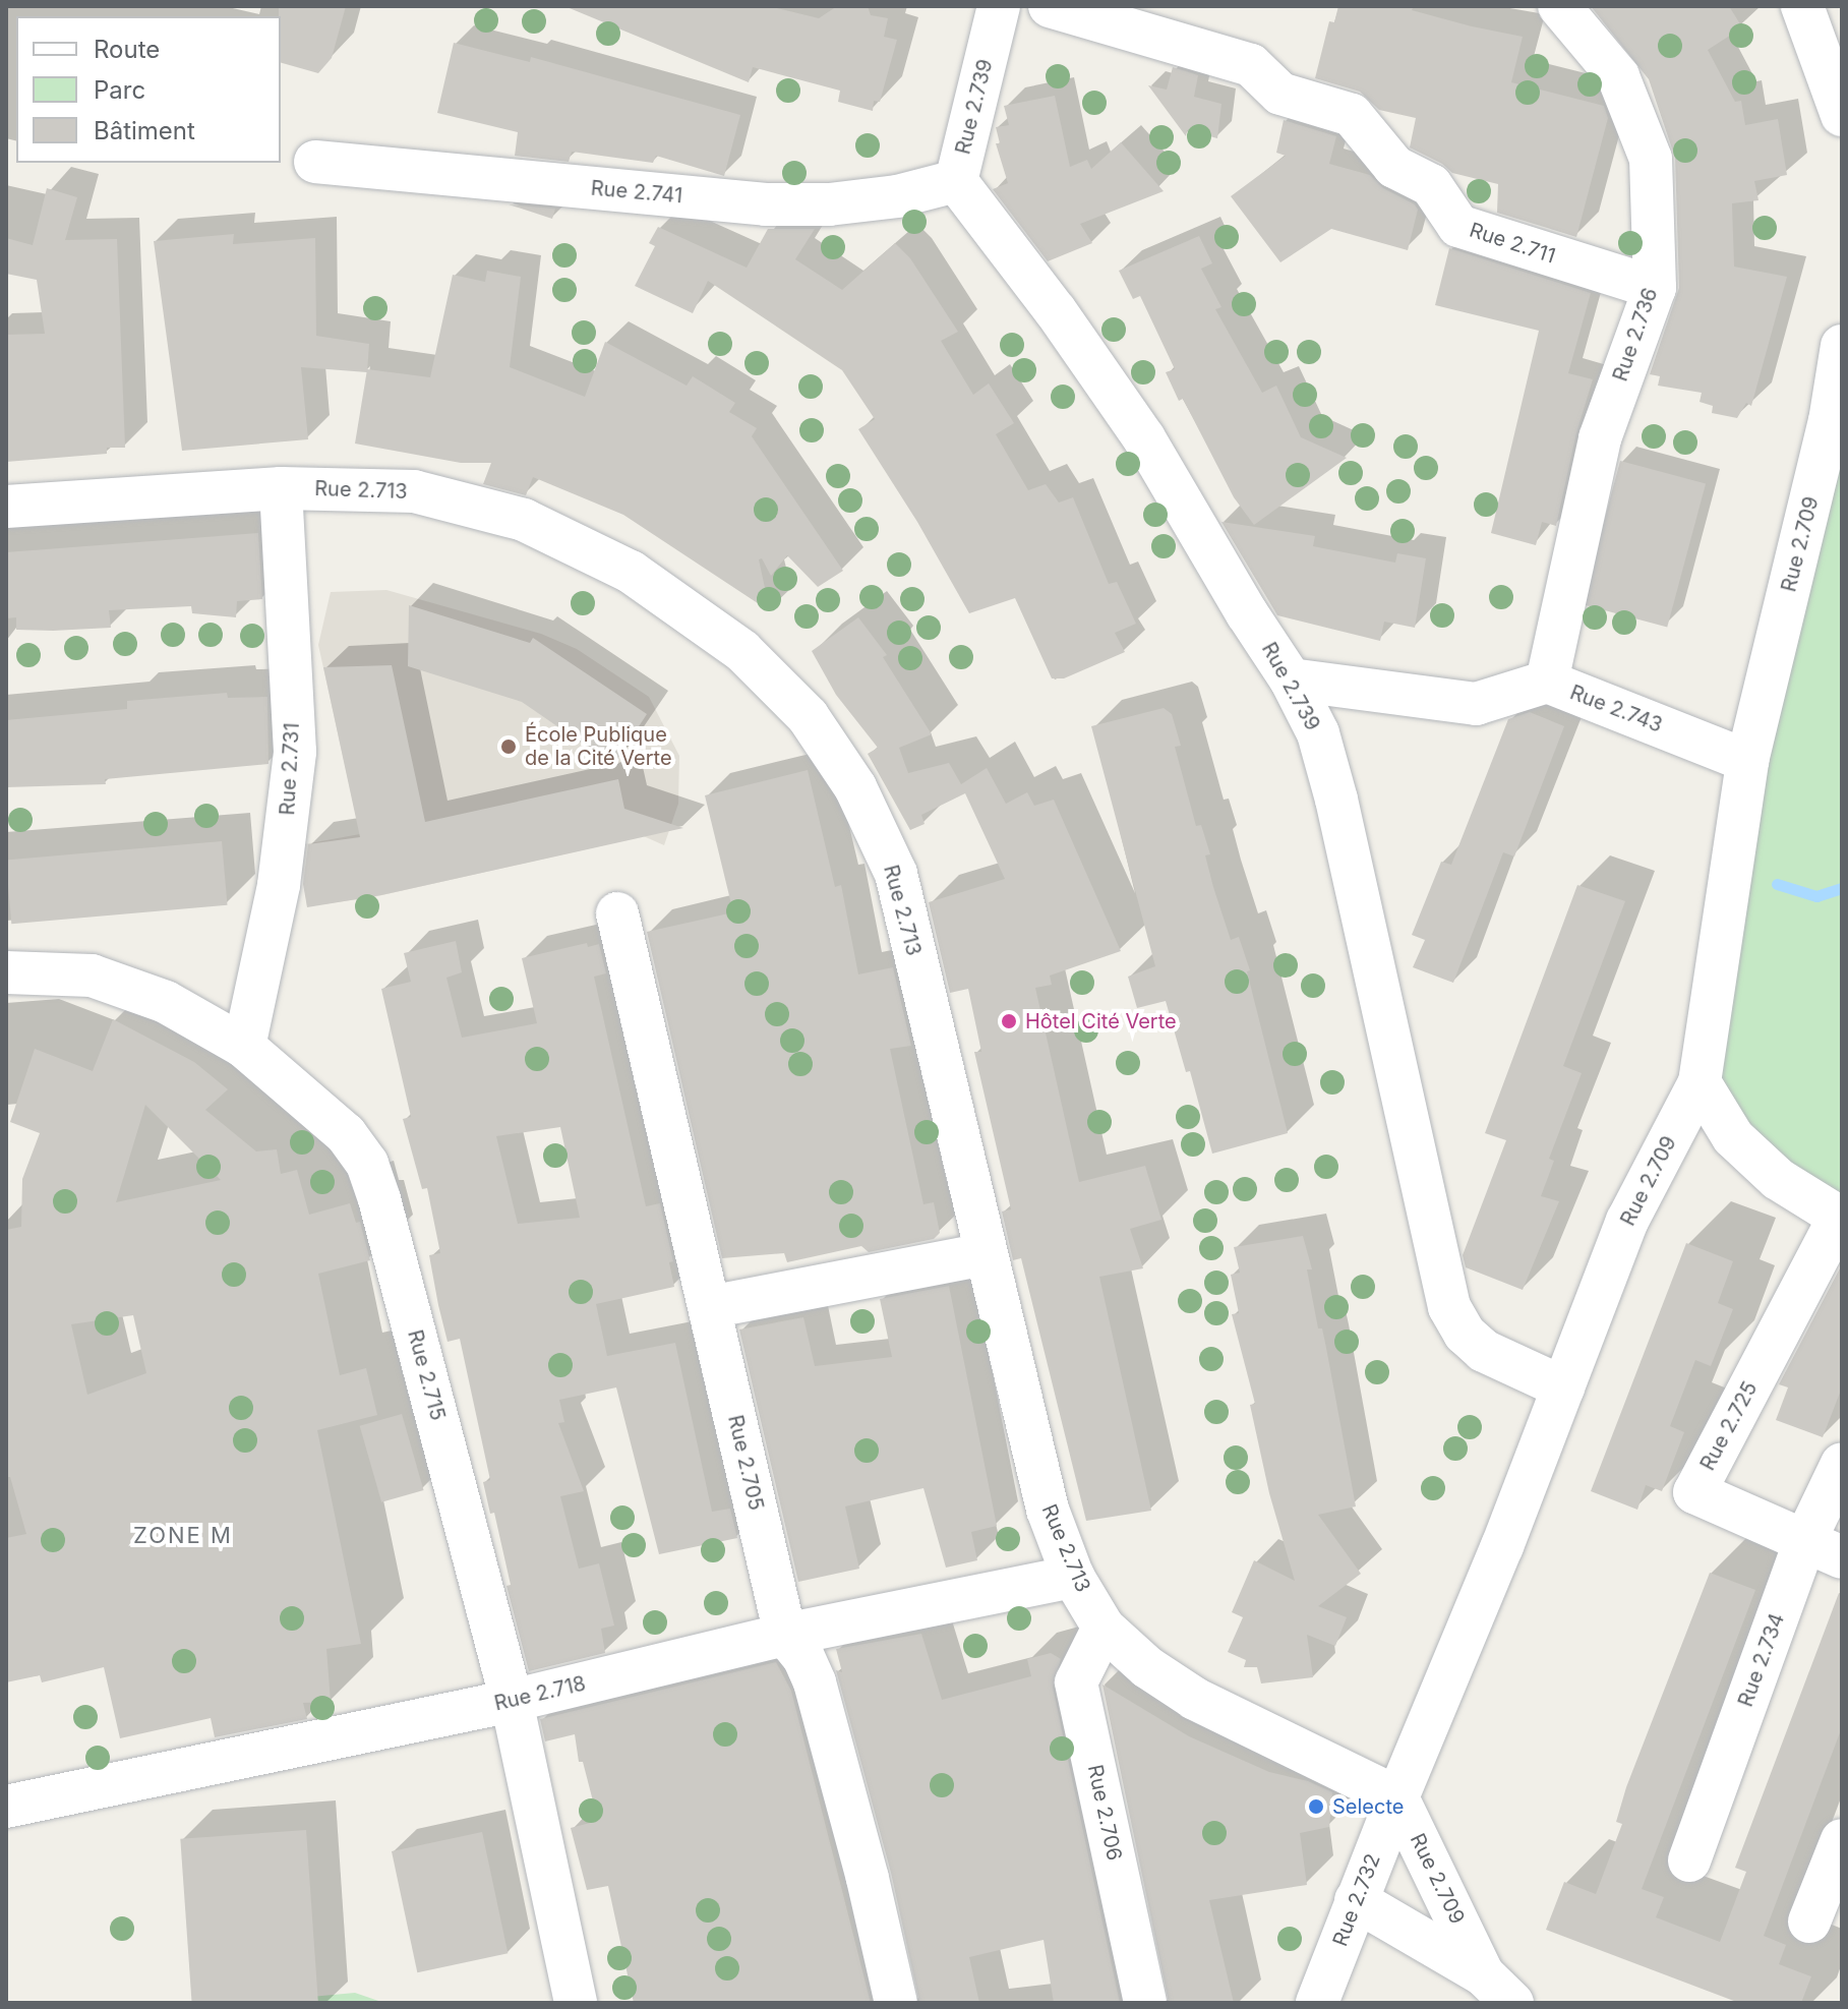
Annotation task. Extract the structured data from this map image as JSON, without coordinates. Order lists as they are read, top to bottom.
{
  "streets": {
    "street": [
      "Rue 2.739",
      "Rue 2.741",
      "Rue 2.711",
      "Rue 2.736",
      "Rue 2.713",
      "Rue 2.709",
      "Rue 2.743",
      "Rue 2.731",
      "Rue 2.715",
      "Rue 2.725",
      "Rue 2.705",
      "Rue 2.734",
      "Rue 2.718",
      "Rue 2.706",
      "Rue 2.732"
    ]
  },
  "crossings": [
    ["Rue 2.739", "Rue 2.741"],
    ["Rue 2.739", "Rue 2.709"],
    ["Rue 2.739", "Rue 2.743"],
    ["Rue 2.711", "Rue 2.736"],
    ["Rue 2.736", "Rue 2.743"],
    ["Rue 2.713", "Rue 2.709"],
    ["Rue 2.713", "Rue 2.731"],
    ["Rue 2.713", "Rue 2.718"],
    ["Rue 2.713", "Rue 2.706"],
    ["Rue 2.713", "Rue 2.732"],
    ["Rue 2.709", "Rue 2.743"],
    ["Rue 2.709", "Rue 2.732"],
    ["Rue 2.731", "Rue 2.715"],
    ["Rue 2.715", "Rue 2.718"],
    ["Rue 2.725", "Rue 2.734"],
    ["Rue 2.705", "Rue 2.718"]
  ],
  "districts": ["ZONE M"],
  "places": ["École Publique de la Cité Verte", "Hôtel Cité Verte", "Selecte"],
  "legend": ["Route", "Parc", "Bâtiment"]
}
